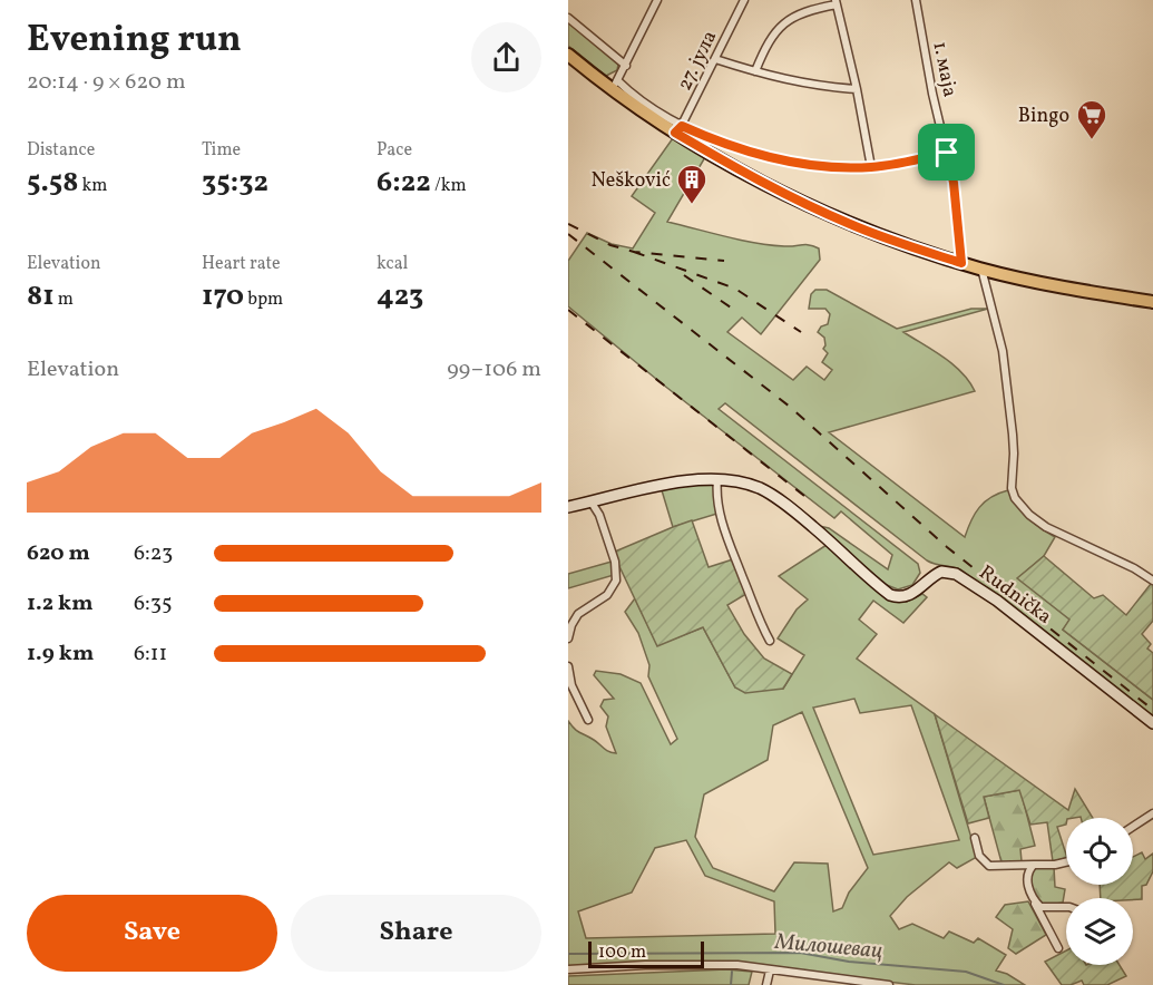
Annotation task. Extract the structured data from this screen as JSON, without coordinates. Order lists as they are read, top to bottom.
{
  "streets": {
    "street": ["27. јула", "1. маја", "Rudnička"]
  },
  "water": ["Милошевац"],
  "places": {
    "supermarket": ["Bingo"],
    "building": ["Nešković"]
  },
  "scale_bar": "100 m",
  "page": {
    "heading": ["Evening run", "20:14 · 9 × 620 m"],
    "stats": [
      ["Distance", "5.58 km"],
      ["Time", "35:32"],
      ["Pace", "6:22 /km"],
      ["Elevation", "81 m"],
      ["Heart rate", "170 bpm"],
      ["kcal", "423"]
    ],
    "chart": ["Elevation", "99–106 m"],
    "list": [
      {
        "name": "620 m",
        "note": "6:23"
      },
      {
        "name": "1.2 km",
        "note": "6:35"
      },
      {
        "name": "1.9 km",
        "note": "6:11"
      }
    ],
    "buttons": ["Save", "Share"],
    "scale": "100 m"
  }
}
